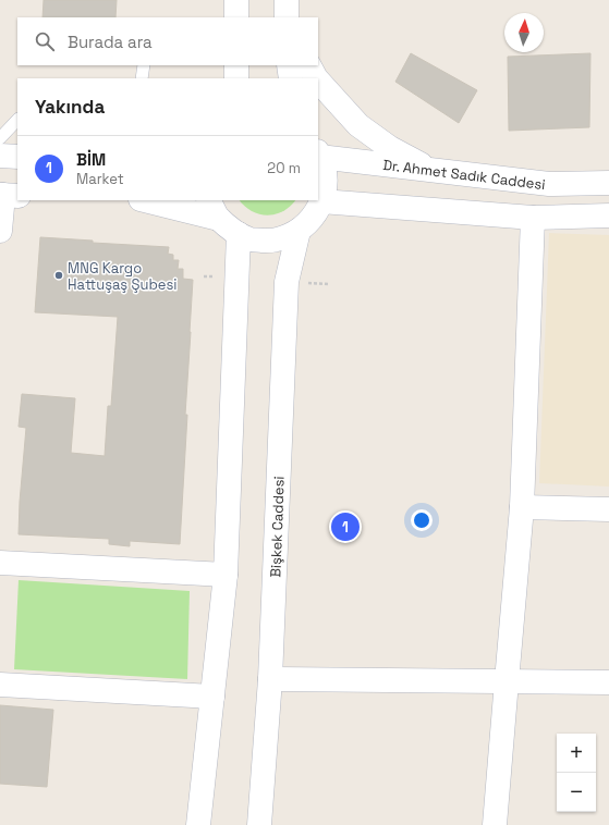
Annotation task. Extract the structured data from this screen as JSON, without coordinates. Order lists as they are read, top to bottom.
{
  "streets": {
    "street": ["Dr. Ahmet Sadık Caddesi", "Bişkek Caddesi"]
  },
  "places": ["MNG Kargo Hattuşaş Şubesi"],
  "north": "top",
  "page": {
    "search": "Burada ara",
    "heading": "Yakında",
    "list": [
      {
        "mark": "1",
        "name": "BİM",
        "note": "Market",
        "value": "20 m"
      }
    ],
    "pins": "1",
    "map_buttons": ["+", "−"]
  }
}
